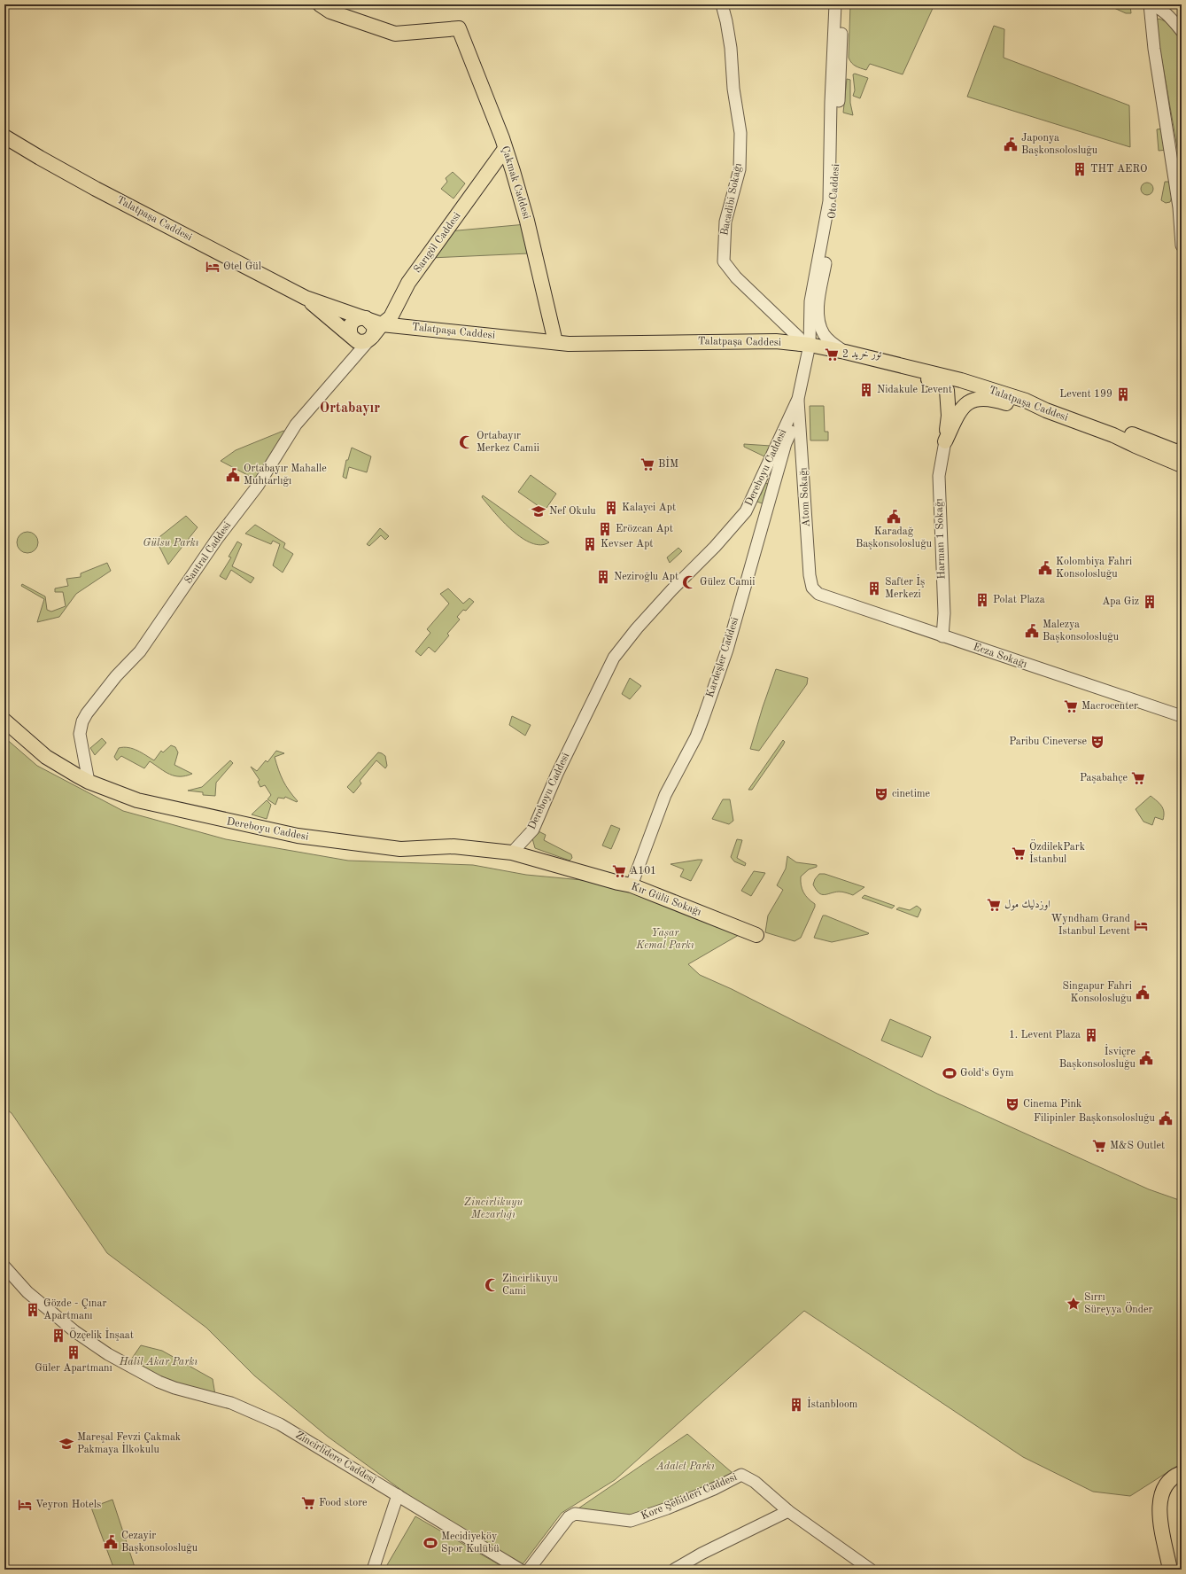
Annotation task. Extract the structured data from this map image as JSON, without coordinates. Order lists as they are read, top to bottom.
{
  "streets": {
    "main road": [
      "Çakmak Caddesi",
      "Talatpaşa Caddesi",
      "Sarıgöl Caddesi",
      "Dereboyu Caddesi",
      "Kır Gülü Sokağı"
    ],
    "street": [
      "Oto Caddesi",
      "Bacadibi Sokağı",
      "Atom Sokağı",
      "Harman 1 Sokağı",
      "Santral Caddesi",
      "Ecza Sokağı",
      "Kardeşler Caddesi",
      "Zincirlidere Caddesi",
      "Kore Şehitleri Caddesi"
    ]
  },
  "crossings": [
    ["Çakmak Caddesi", "Talatpaşa Caddesi"],
    ["Çakmak Caddesi", "Sarıgöl Caddesi"],
    ["Oto Caddesi", "Bacadibi Sokağı"],
    ["Oto Caddesi", "Talatpaşa Caddesi"],
    ["Oto Caddesi", "Dereboyu Caddesi"],
    ["Bacadibi Sokağı", "Talatpaşa Caddesi"],
    ["Bacadibi Sokağı", "Dereboyu Caddesi"],
    ["Talatpaşa Caddesi", "Sarıgöl Caddesi"],
    ["Talatpaşa Caddesi", "Dereboyu Caddesi"],
    ["Talatpaşa Caddesi", "Santral Caddesi"],
    ["Sarıgöl Caddesi", "Santral Caddesi"],
    ["Dereboyu Caddesi", "Atom Sokağı"],
    ["Dereboyu Caddesi", "Santral Caddesi"],
    ["Dereboyu Caddesi", "Kır Gülü Sokağı"],
    ["Atom Sokağı", "Ecza Sokağı"],
    ["Atom Sokağı", "Kardeşler Caddesi"],
    ["Harman 1 Sokağı", "Ecza Sokağı"],
    ["Kardeşler Caddesi", "Kır Gülü Sokağı"]
  ],
  "districts": ["Ortabayır"],
  "parks": [
    "Gülsu Parkı",
    "Yaşar Kemal Parkı",
    "Zincirlikuyu Mezarlığı",
    "Halil Akar Parkı",
    "Adalet Parkı"
  ],
  "places": {
    "public building": [
      "Japonya Başkonsolosluğu",
      "Ortabayır Mahalle Muhtarlığı",
      "Karadağ Başkonsolosluğu",
      "Kolombiya Fahri Konsolosluğu",
      "Malezya Başkonsolosluğu",
      "Singapur Fahri Konsolosluğu",
      "İsviçre Başkonsolosluğu",
      "Filipinler Başkonsolosluğu",
      "Cezayir Başkonsolosluğu"
    ],
    "building": [
      "THT AERO",
      "Nidakule Levent",
      "Levent 199",
      "Kalayci Apt",
      "Erözcan Apt",
      "Kevser Apt",
      "Neziroğlu Apt",
      "Safter İş Merkezi",
      "Polat Plaza",
      "Apa Giz",
      "1. Levent Plaza",
      "Gözde - Çınar Apartmanı",
      "Özçelik İnşaat",
      "Güler Apartmanı",
      "İstanbloom"
    ],
    "hotel": ["Otel Gül", "Wyndham Grand Istanbul Levent", "Veyron Hotels"],
    "supermarket": [
      "تور خرید 2",
      "BİM",
      "Macrocenter",
      "Paşabahçe",
      "ÖzdilekPark İstanbul",
      "A101",
      "اوزدليك مول",
      "M&S Outlet",
      "Food store"
    ],
    "mosque": ["Ortabayır Merkez Camii", "Gülez Camii", "Zincirlikuyu Cami"],
    "school or university": ["Nef Okulu", "Mareşal Fevzi Çakmak Pakmaya İlkokulu"],
    "theatre": ["Paribu Cineverse", "cinetime", "Cinema Pink"],
    "sports": ["Gold‘s Gym", "Mecidiyeköy Spor Kulübü"],
    "place": ["Sırrı Süreyya Önder"]
  }
}
